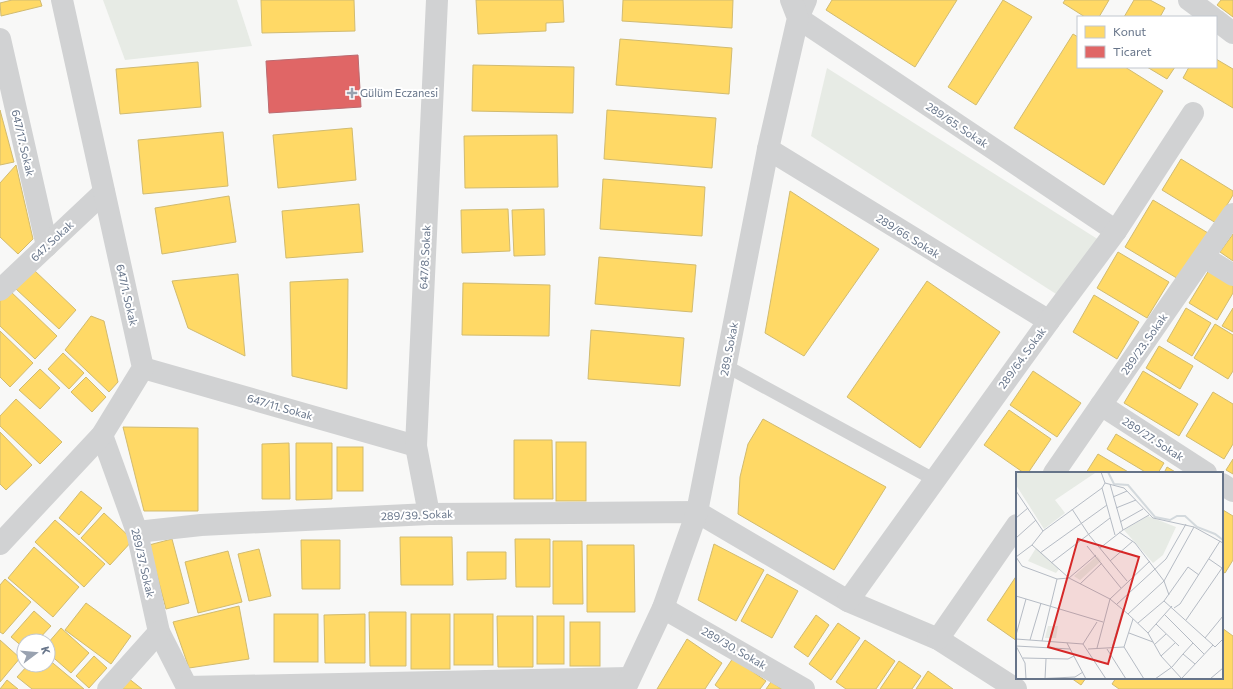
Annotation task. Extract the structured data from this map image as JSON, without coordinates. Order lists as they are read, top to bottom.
{
  "streets": {
    "street": [
      "289/65. Sokak",
      "647/17. Sokak",
      "289/66. Sokak",
      "647. Sokak",
      "647/8. Sokak",
      "647/1. Sokak",
      "289/23. Sokak",
      "289. Sokak",
      "289/64. Sokak",
      "647/11. Sokak",
      "289/27. Sokak",
      "289/39. Sokak",
      "289/37. Sokak",
      "289/30. Sokak"
    ]
  },
  "crossings": [
    ["289/65. Sokak", "289. Sokak"],
    ["289/65. Sokak", "289/64. Sokak"],
    ["647/17. Sokak", "647. Sokak"],
    ["289/66. Sokak", "289. Sokak"],
    ["289/66. Sokak", "289/64. Sokak"],
    ["647. Sokak", "647/1. Sokak"],
    ["647/8. Sokak", "647/11. Sokak"],
    ["647/8. Sokak", "289/39. Sokak"],
    ["647/1. Sokak", "647/11. Sokak"],
    ["289/23. Sokak", "289/27. Sokak"],
    ["289. Sokak", "289/39. Sokak"],
    ["289. Sokak", "289/30. Sokak"],
    ["289/39. Sokak", "289/37. Sokak"]
  ],
  "places": {
    "health": ["Gülüm Eczanesi"]
  },
  "legend": ["Konut", "Ticaret"],
  "north": "right"
}
